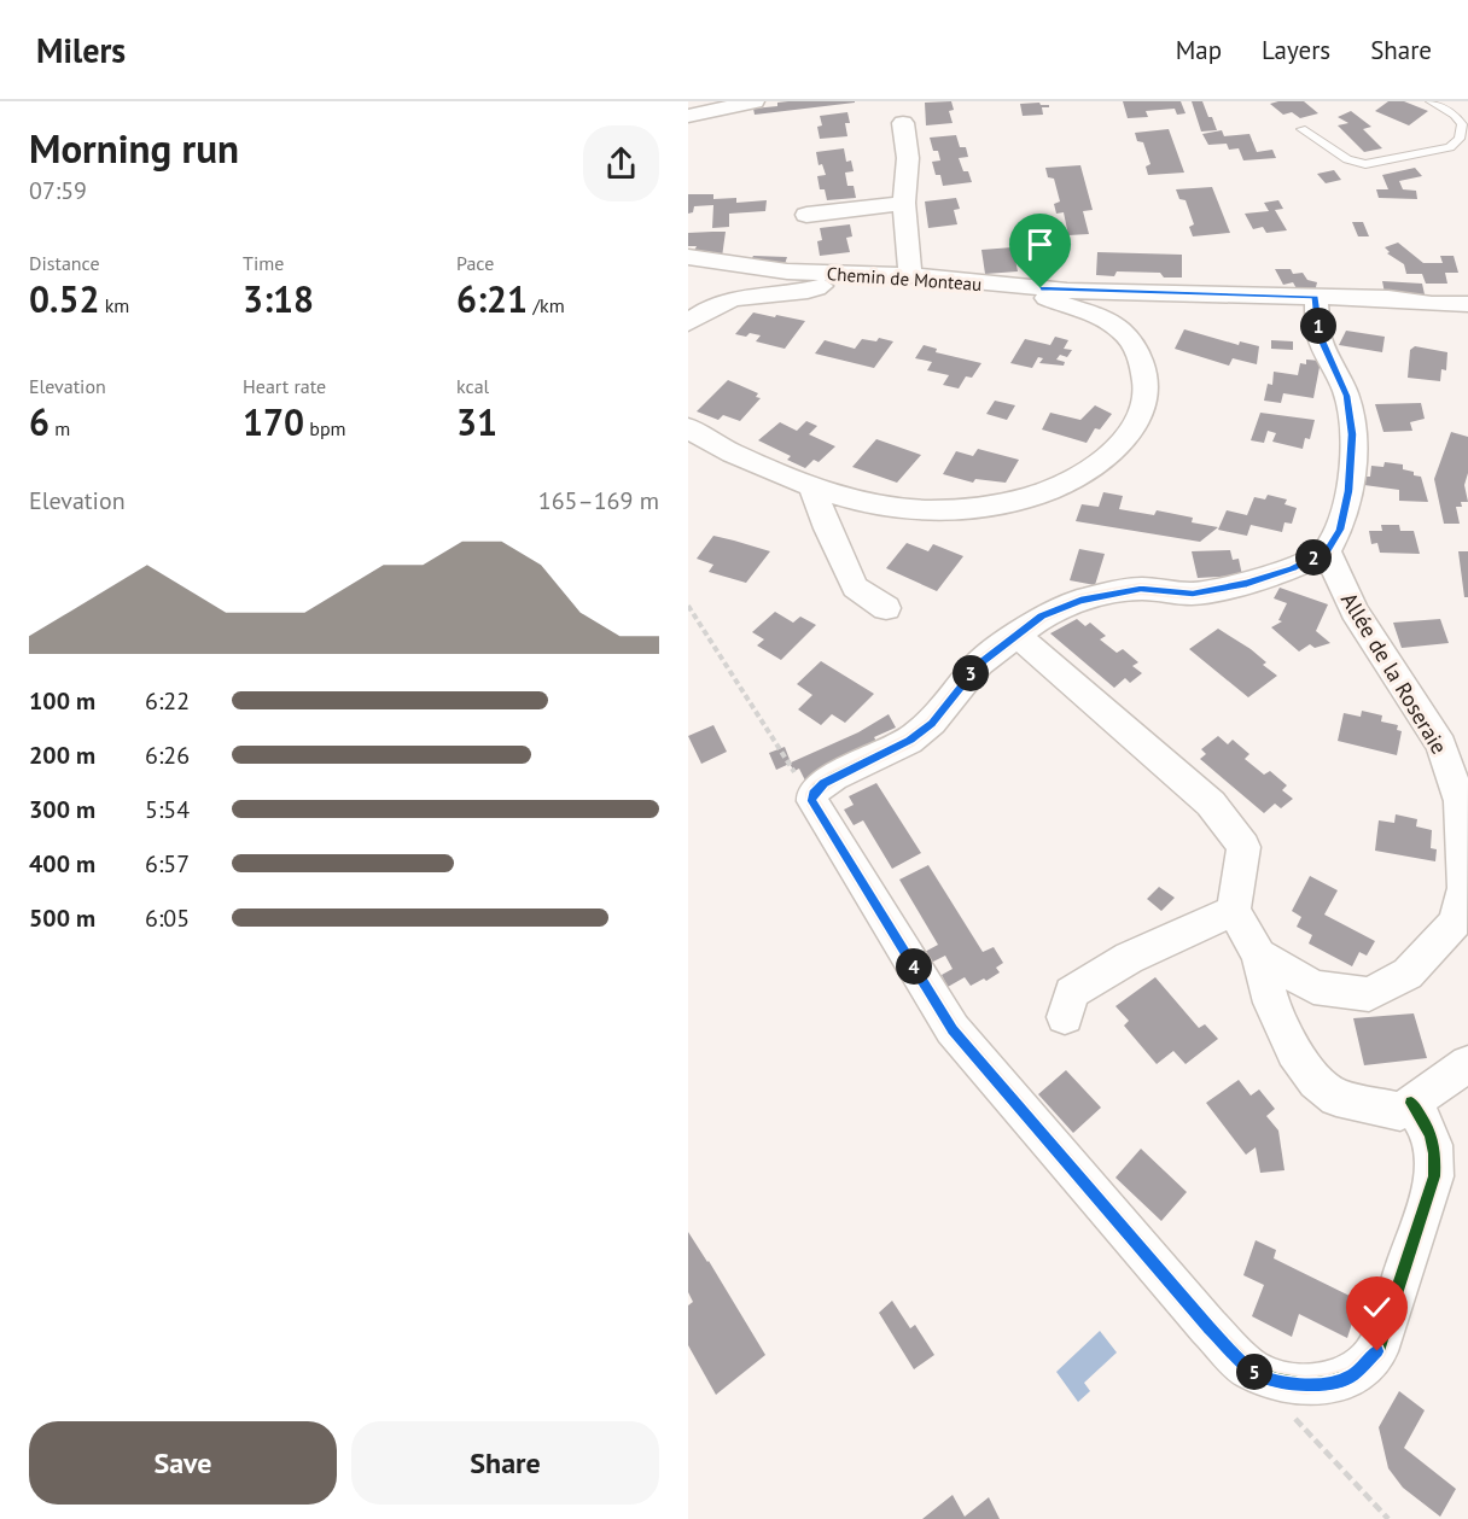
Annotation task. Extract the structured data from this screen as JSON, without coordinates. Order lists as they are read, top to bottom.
{
  "streets": {
    "street": ["Chemin de Monteau", "Allée de la Roseraie"]
  },
  "page": {
    "header": "Milers",
    "nav": ["Map", "Layers", "Share"],
    "heading": ["Morning run", "07:59"],
    "stats": [
      ["Distance", "0.52 km"],
      ["Time", "3:18"],
      ["Pace", "6:21 /km"],
      ["Elevation", "6 m"],
      ["Heart rate", "170 bpm"],
      ["kcal", "31"]
    ],
    "pins": [
      "1",
      "2",
      "3",
      "4",
      "5"
    ],
    "chart": ["Elevation", "165–169 m"],
    "list": [
      {
        "name": "100 m",
        "note": "6:22"
      },
      {
        "name": "200 m",
        "note": "6:26"
      },
      {
        "name": "300 m",
        "note": "5:54"
      },
      {
        "name": "400 m",
        "note": "6:57"
      },
      {
        "name": "500 m",
        "note": "6:05"
      }
    ],
    "buttons": ["Save", "Share"]
  }
}
